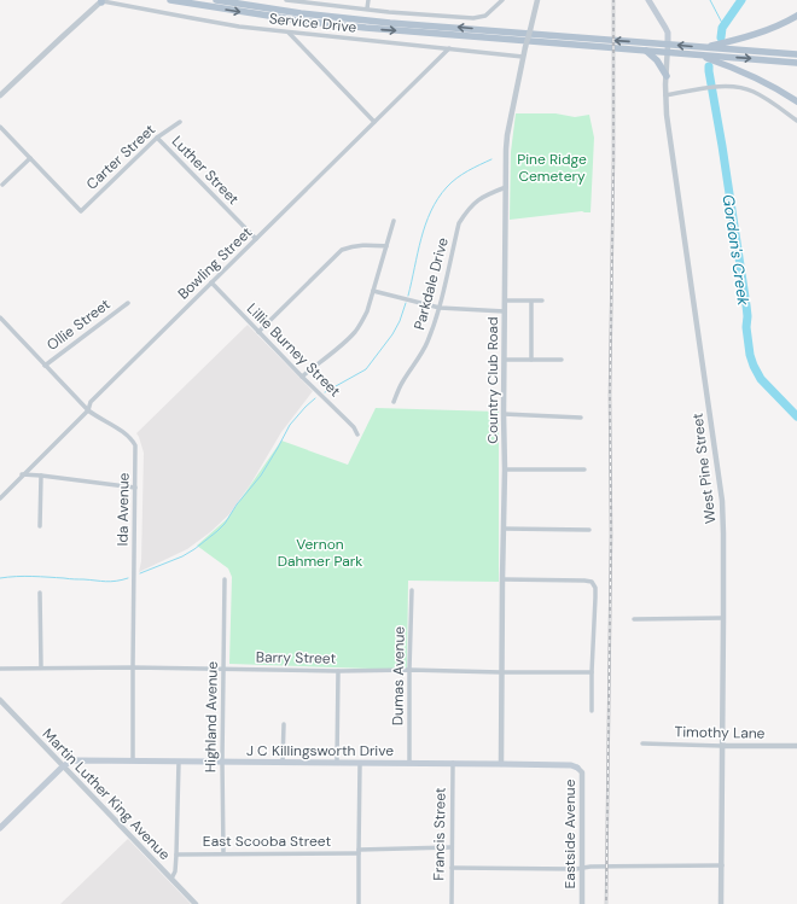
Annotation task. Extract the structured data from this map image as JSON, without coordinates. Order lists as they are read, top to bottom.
{
  "streets": {
    "main road": ["West Pine Street", "J C Killingsworth Drive"],
    "street": [
      "Service Drive",
      "Carter Street",
      "Luther Street",
      "Bowling Street",
      "Parkdale Drive",
      "Ollie Street",
      "Lillie Burney Street",
      "Country Club Road",
      "Ida Avenue",
      "Barry Street",
      "Dumas Avenue",
      "Highland Avenue",
      "Timothy Lane",
      "Martin Luther King Avenue",
      "Francis Street",
      "Eastside Avenue",
      "East Scooba Street"
    ]
  },
  "crossings": [
    ["Service Drive", "Bowling Street"],
    ["Service Drive", "Country Club Road"],
    ["Carter Street", "Luther Street"],
    ["Luther Street", "Bowling Street"],
    ["Bowling Street", "Lillie Burney Street"],
    ["Bowling Street", "Ida Avenue"],
    ["Parkdale Drive", "Country Club Road"],
    ["Ollie Street", "Ida Avenue"],
    ["Country Club Road", "Barry Street"],
    ["Country Club Road", "J C Killingsworth Drive"],
    ["West Pine Street", "Timothy Lane"],
    ["Ida Avenue", "Barry Street"],
    ["Ida Avenue", "J C Killingsworth Drive"],
    ["Barry Street", "Dumas Avenue"],
    ["Barry Street", "Highland Avenue"],
    ["Dumas Avenue", "J C Killingsworth Drive"],
    ["Highland Avenue", "J C Killingsworth Drive"],
    ["Highland Avenue", "East Scooba Street"],
    ["J C Killingsworth Drive", "Martin Luther King Avenue"],
    ["J C Killingsworth Drive", "Francis Street"],
    ["J C Killingsworth Drive", "Eastside Avenue"],
    ["Francis Street", "East Scooba Street"]
  ],
  "water": ["Gordon's Creek"],
  "parks": ["Pine Ridge Cemetery", "Vernon Dahmer Park"]
}
